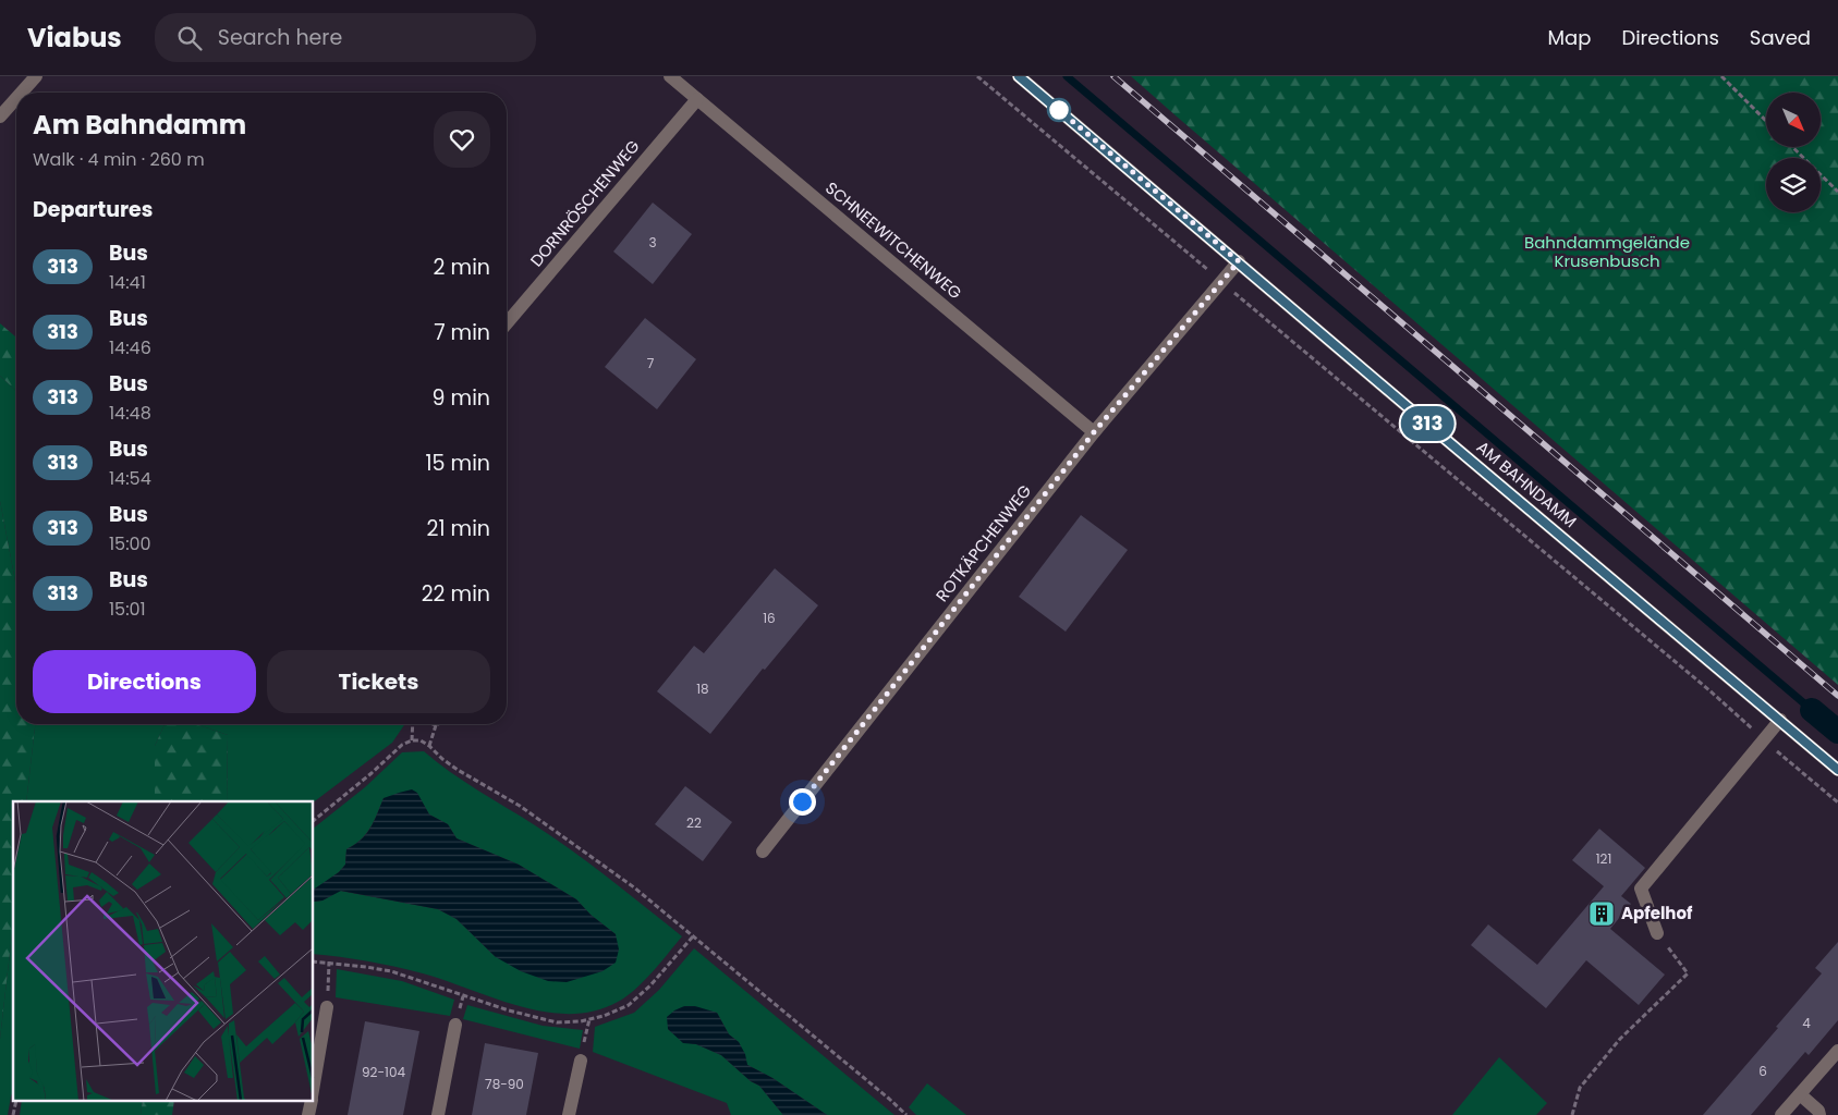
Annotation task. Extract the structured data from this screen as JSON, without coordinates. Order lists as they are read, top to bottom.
{
  "streets": {
    "street": [
      "DORNRÖSCHENWEG",
      "SCHNEEWITCHENWEG",
      "AM BAHNDAMM",
      "ROTKÄPCHENWEG"
    ]
  },
  "crossings": [
    ["DORNRÖSCHENWEG", "SCHNEEWITCHENWEG"],
    ["SCHNEEWITCHENWEG", "ROTKÄPCHENWEG"],
    ["AM BAHNDAMM", "ROTKÄPCHENWEG"]
  ],
  "parks": ["Bahndammgelände Krusenbusch"],
  "places": {
    "building": ["Apfelhof"]
  },
  "lines": ["bus line 313"],
  "house_numbers": [
    "3",
    "7",
    "16",
    "18",
    "22",
    "121",
    "4",
    "6",
    "92-104",
    "78-90"
  ],
  "north": "bottom right",
  "page": {
    "header": "Viabus",
    "search": "Search here",
    "nav": ["Map", "Directions", "Saved"],
    "on_map": "313",
    "heading": [
      ["Am Bahndamm", "Walk · 4 min · 260 m"],
      "Departures"
    ],
    "list": [
      {
        "mark": "313",
        "name": "Bus",
        "note": "14:41",
        "value": "2 min"
      },
      {
        "mark": "313",
        "name": "Bus",
        "note": "14:46",
        "value": "7 min"
      },
      {
        "mark": "313",
        "name": "Bus",
        "note": "14:48",
        "value": "9 min"
      },
      {
        "mark": "313",
        "name": "Bus",
        "note": "14:54",
        "value": "15 min"
      },
      {
        "mark": "313",
        "name": "Bus",
        "note": "15:00",
        "value": "21 min"
      },
      {
        "mark": "313",
        "name": "Bus",
        "note": "15:01",
        "value": "22 min"
      }
    ],
    "buttons": ["Directions", "Tickets"]
  }
}
